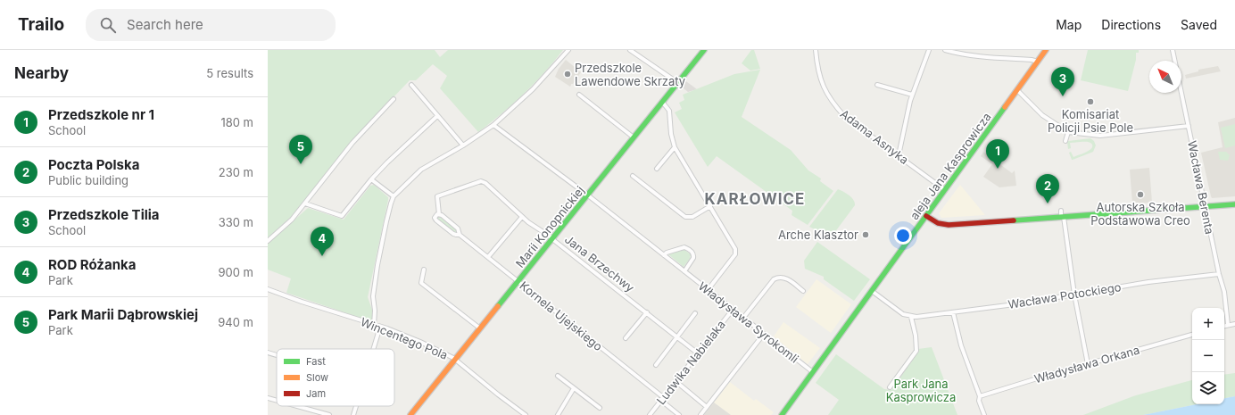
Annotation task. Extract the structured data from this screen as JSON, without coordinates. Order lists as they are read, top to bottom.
{
  "streets": {
    "street": [
      "Adama Asnyka",
      "aleja Jana Kasprowicza",
      "Wacława Berenta",
      "Marii Konopnickiej",
      "Jana Brzechwy",
      "Wacława Potockiego",
      "Kornela Ujejskiego",
      "Władysława Syrokomli",
      "Wincentego Pola",
      "Ludwika Nabielaka",
      "Władysława Orkana"
    ]
  },
  "crossings": [
    ["Adama Asnyka", "aleja Jana Kasprowicza"],
    ["aleja Jana Kasprowicza", "Władysława Syrokomli"],
    ["Wacława Berenta", "Wacława Potockiego"],
    ["Marii Konopnickiej", "Jana Brzechwy"],
    ["Marii Konopnickiej", "Kornela Ujejskiego"],
    ["Marii Konopnickiej", "Władysława Syrokomli"],
    ["Marii Konopnickiej", "Wincentego Pola"],
    ["Jana Brzechwy", "Kornela Ujejskiego"],
    ["Jana Brzechwy", "Ludwika Nabielaka"],
    ["Kornela Ujejskiego", "Ludwika Nabielaka"],
    ["Władysława Syrokomli", "Ludwika Nabielaka"]
  ],
  "districts": ["KARŁOWICE"],
  "parks": ["Park Jana Kasprowicza"],
  "places": [
    "Przedszkole Lawendowe Skrzaty",
    "Komisariat Policji Psie Pole",
    "Autorska Szkoła Podstawowa Creo",
    "Arche Klasztor"
  ],
  "legend": ["Fast", "Slow", "Jam"],
  "north": "top left",
  "page": {
    "header": "Trailo",
    "search": "Search here",
    "nav": ["Map", "Directions", "Saved"],
    "heading": ["Nearby", "5 results"],
    "pins": [
      "3",
      "5",
      "1",
      "2",
      "4"
    ],
    "list": [
      {
        "mark": "1",
        "name": "Przedszkole nr 1",
        "note": "School",
        "value": "180 m"
      },
      {
        "mark": "2",
        "name": "Poczta Polska",
        "note": "Public building",
        "value": "230 m"
      },
      {
        "mark": "3",
        "name": "Przedszkole Tilia",
        "note": "School",
        "value": "330 m"
      },
      {
        "mark": "4",
        "name": "ROD Różanka",
        "note": "Park",
        "value": "900 m"
      },
      {
        "mark": "5",
        "name": "Park Marii Dąbrowskiej",
        "note": "Park",
        "value": "940 m"
      }
    ],
    "map_buttons": ["+", "−"]
  }
}
